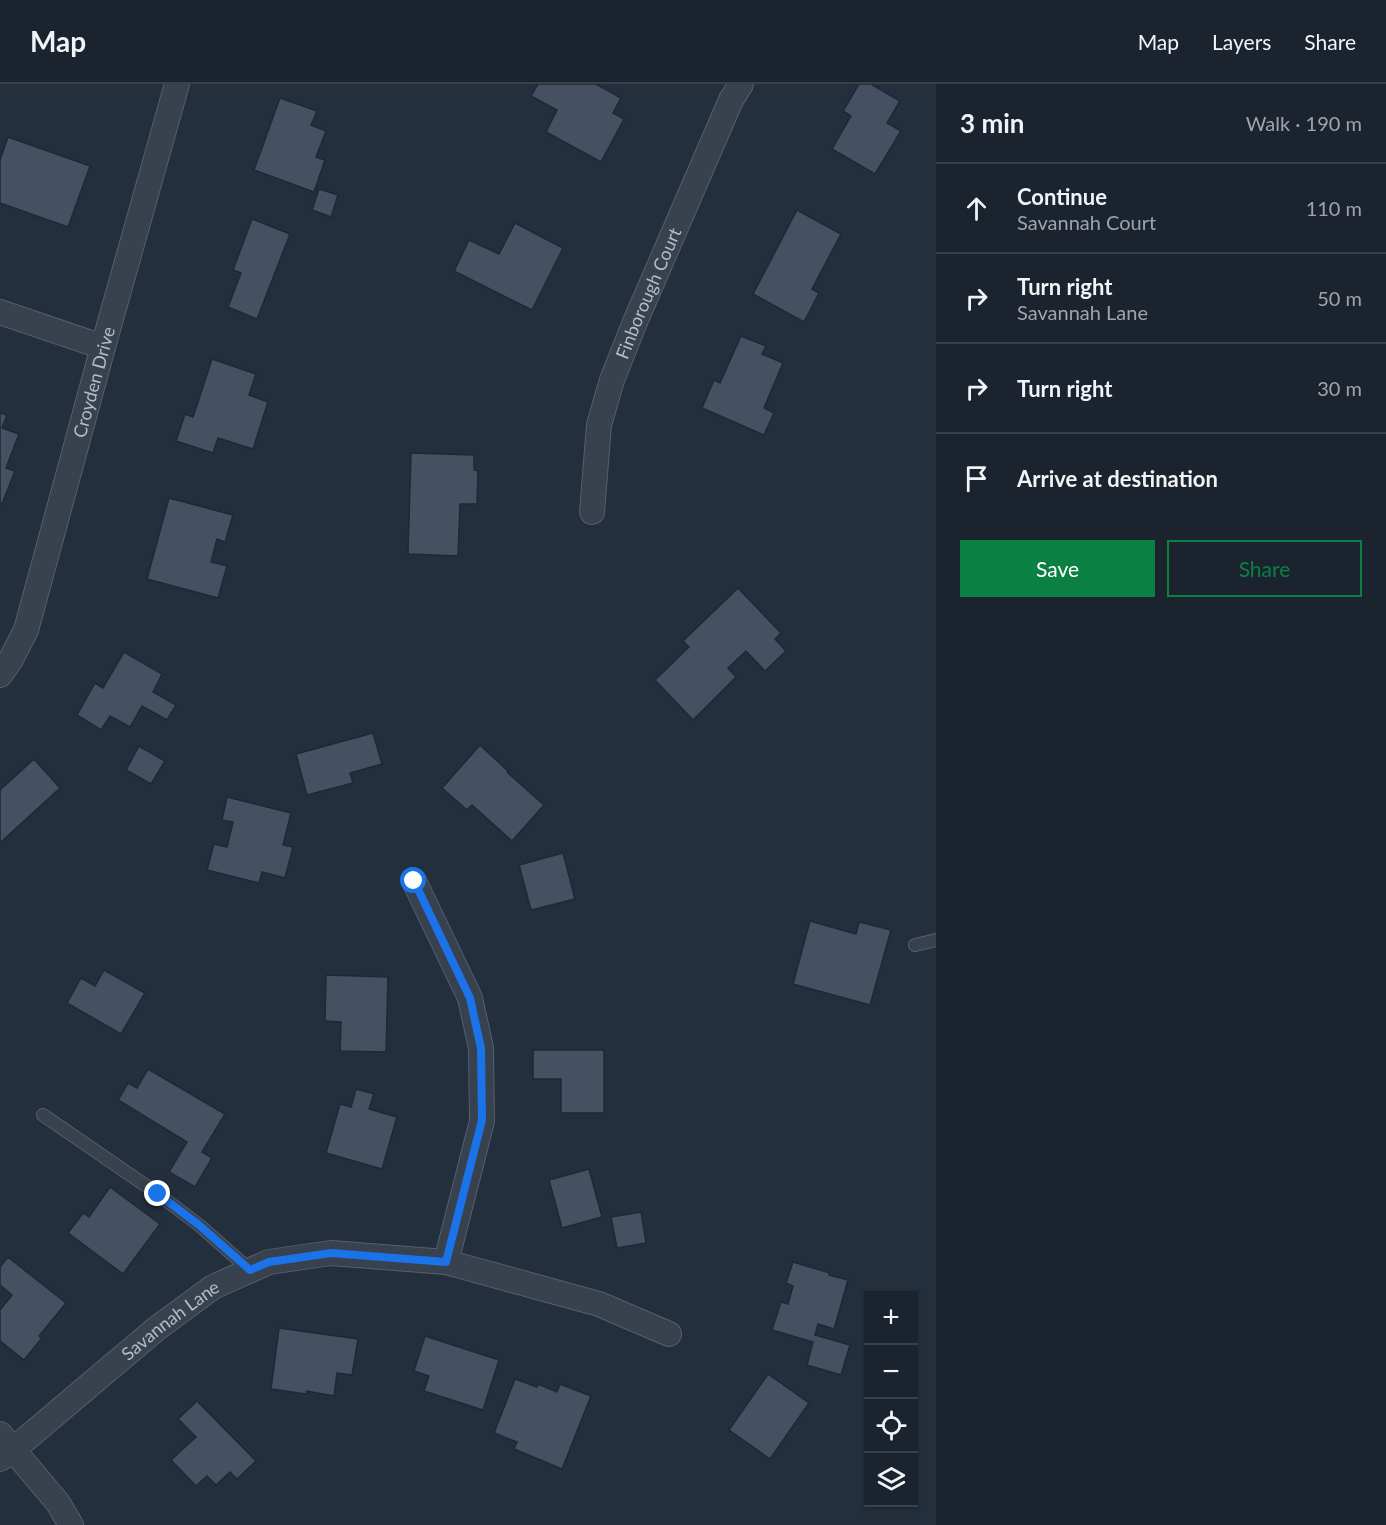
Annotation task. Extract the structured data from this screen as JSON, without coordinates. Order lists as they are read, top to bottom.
{
  "streets": {
    "street": ["Finborough Court", "Croyden Drive", "Savannah Lane"]
  },
  "page": {
    "header": "Map",
    "nav": ["Map", "Layers", "Share"],
    "heading": ["3 min", "Walk · 190 m"],
    "list": [
      ["Continue", "Savannah Court", "110 m"],
      ["Turn right", "Savannah Lane", "50 m"],
      ["Turn right", "30 m"],
      "Arrive at destination"
    ],
    "buttons": ["Save", "Share"],
    "map_buttons": ["+", "−"]
  }
}
